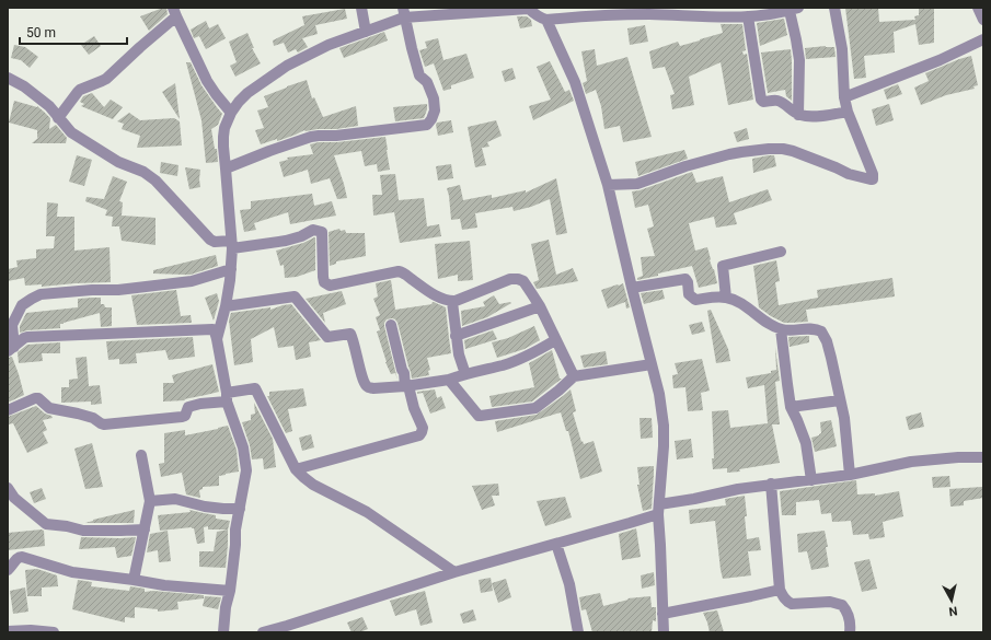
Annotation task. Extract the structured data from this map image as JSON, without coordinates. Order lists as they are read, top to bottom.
{
  "scale_bar": "50 m",
  "north": "bottom"
}
